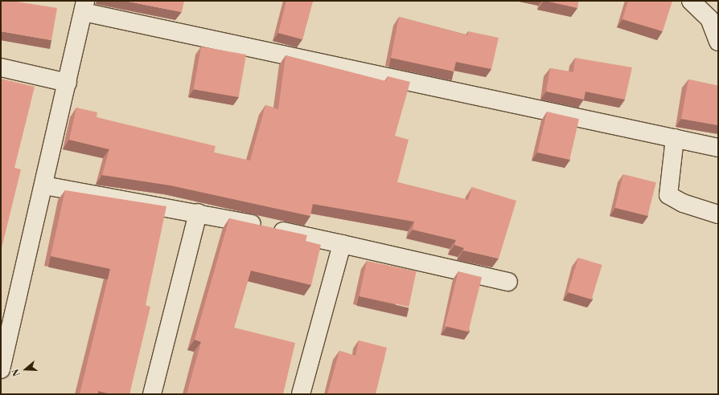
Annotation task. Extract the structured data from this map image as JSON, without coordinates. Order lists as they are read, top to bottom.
{
  "north": "left"
}
